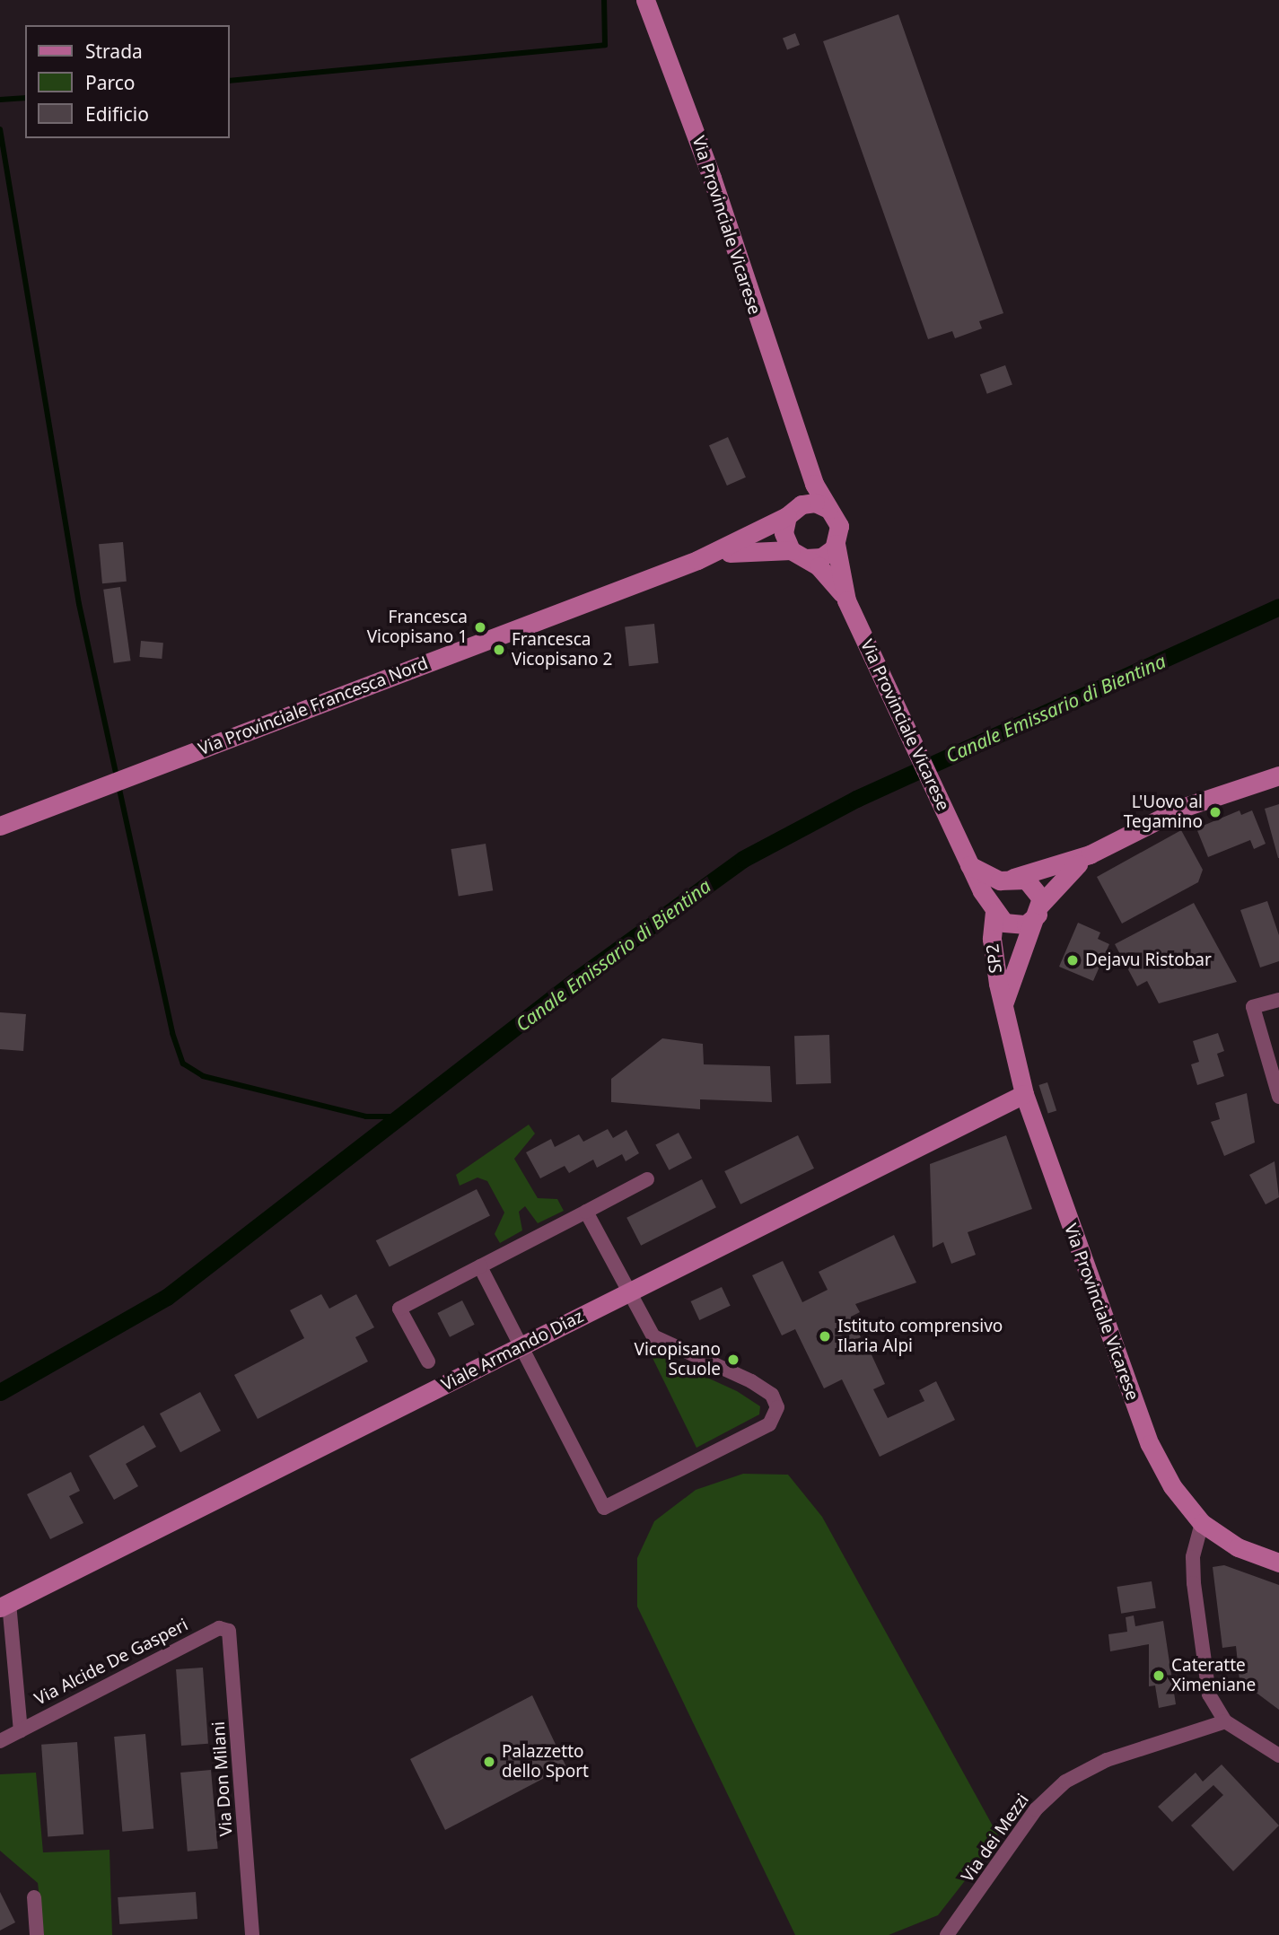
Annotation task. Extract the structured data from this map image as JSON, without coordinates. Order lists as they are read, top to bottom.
{
  "streets": {
    "main road": [
      "Via Provinciale Vicarese",
      "Via Provinciale Francesca Nord",
      "SP2",
      "Viale Armando Diaz"
    ],
    "street": ["Via Alcide De Gasperi", "Via Don Milani", "Via dei Mezzi"]
  },
  "crossings": [
    ["Via Provinciale Vicarese", "SP2"],
    ["Via Provinciale Vicarese", "Viale Armando Diaz"],
    ["Viale Armando Diaz", "Via Alcide De Gasperi"],
    ["Via Alcide De Gasperi", "Via Don Milani"]
  ],
  "water": ["Canale Emissario di Bientina"],
  "places": [
    "Francesca Vicopisano 1",
    "Francesca Vicopisano 2",
    "L'Uovo al Tegamino",
    "Dejavu Ristobar",
    "Istituto comprensivo Ilaria Alpi",
    "Vicopisano Scuole",
    "Cateratte Ximeniane",
    "Palazzetto dello Sport"
  ],
  "legend": ["Strada", "Parco", "Edificio"]
}
